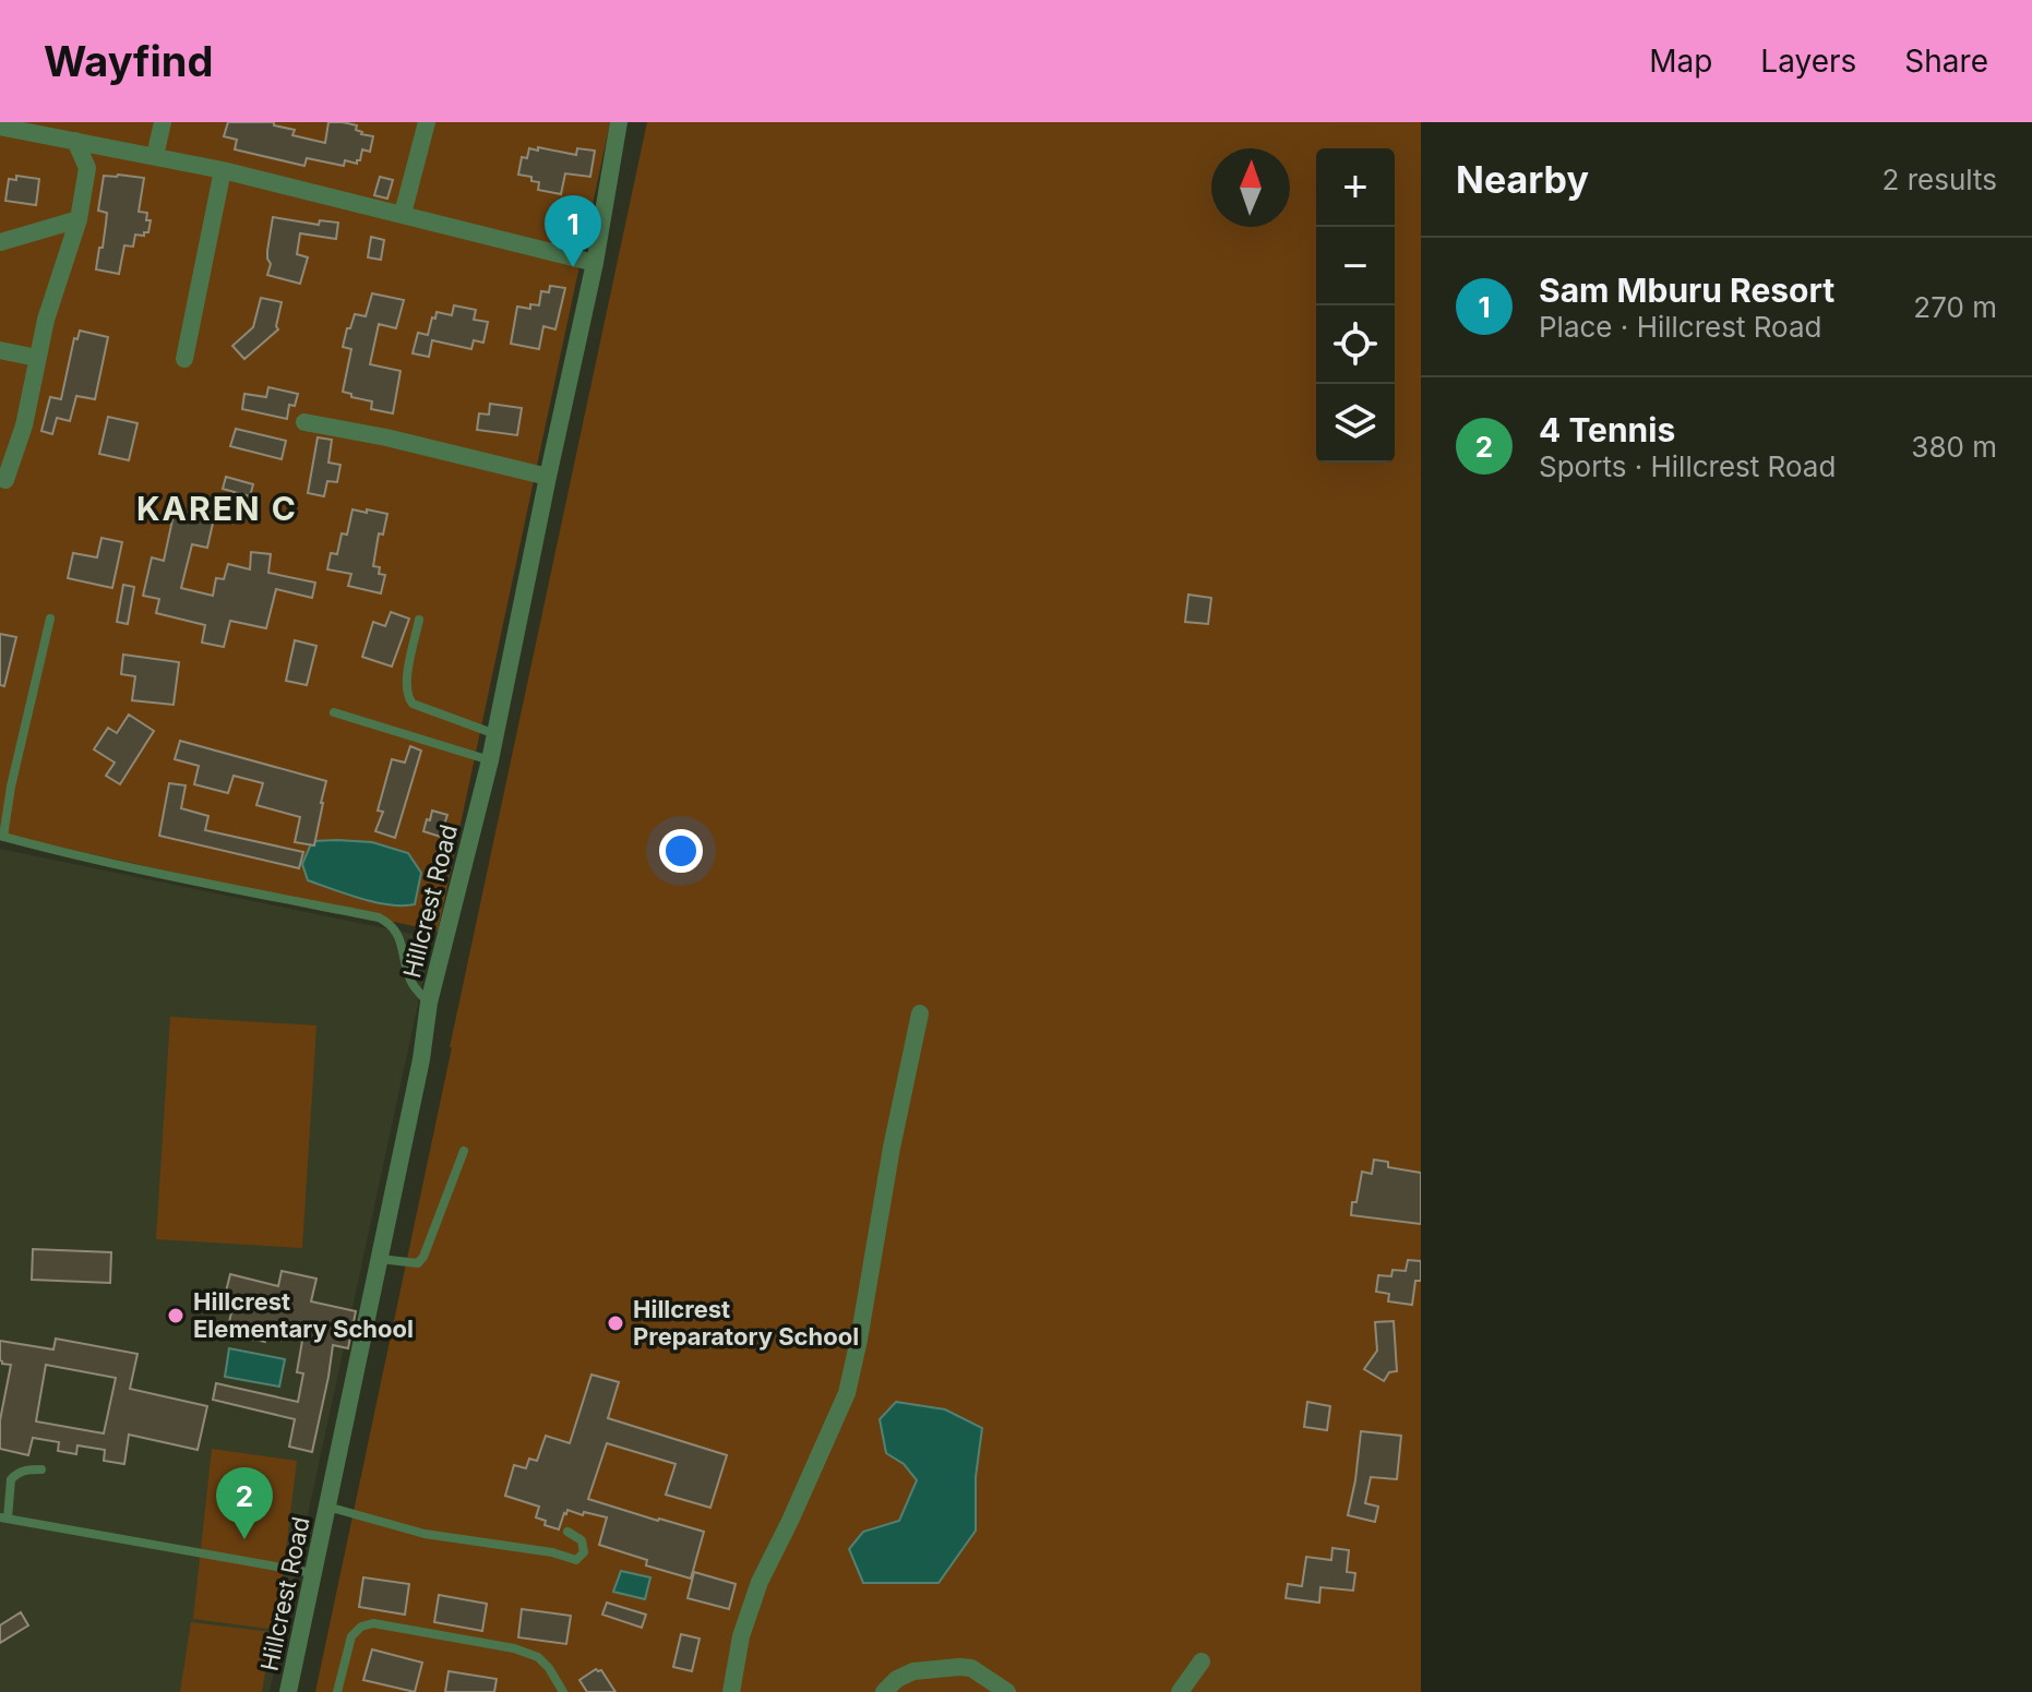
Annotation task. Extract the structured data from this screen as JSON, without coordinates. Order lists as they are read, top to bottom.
{
  "streets": {
    "street": ["Hillcrest Road"]
  },
  "districts": ["KAREN C"],
  "places": ["Hillcrest Elementary School", "Hillcrest Preparatory School"],
  "north": "top",
  "page": {
    "header": "Wayfind",
    "nav": ["Map", "Layers", "Share"],
    "heading": ["Nearby", "2 results"],
    "map_buttons": ["+", "−"],
    "pins": ["1", "2"],
    "list": [
      {
        "mark": "1",
        "name": "Sam Mburu Resort",
        "note": "Place · Hillcrest Road",
        "value": "270 m"
      },
      {
        "mark": "2",
        "name": "4 Tennis",
        "note": "Sports · Hillcrest Road",
        "value": "380 m"
      }
    ]
  }
}
